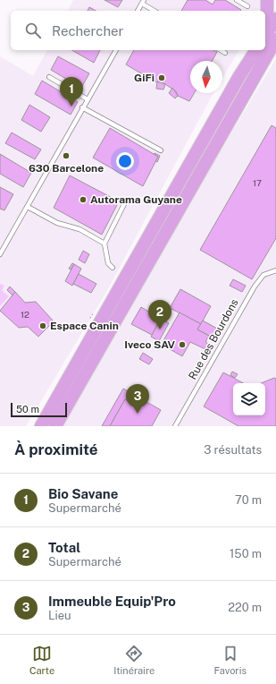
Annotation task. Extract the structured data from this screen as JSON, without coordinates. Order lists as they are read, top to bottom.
{
  "streets": {
    "lane": ["Rue des Bourdons"]
  },
  "places": [
    "GiFi",
    "630 Barcelone",
    "Autorama Guyane",
    "Espace Canin",
    "Iveco SAV"
  ],
  "house_numbers": ["17", "12"],
  "scale_bar": "50 m",
  "north": "bottom",
  "page": {
    "search": "Rechercher",
    "pins": ["1", "2", "3"],
    "scale": "50 m",
    "heading": ["À proximité", "3 résultats"],
    "list": [
      {
        "mark": "1",
        "name": "Bio Savane",
        "note": "Supermarché",
        "value": "70 m"
      },
      {
        "mark": "2",
        "name": "Total",
        "note": "Supermarché",
        "value": "150 m"
      },
      {
        "mark": "3",
        "name": "Immeuble Equip'Pro",
        "note": "Lieu",
        "value": "220 m"
      }
    ],
    "nav": ["Carte", "Itinéraire", "Favoris"]
  }
}
